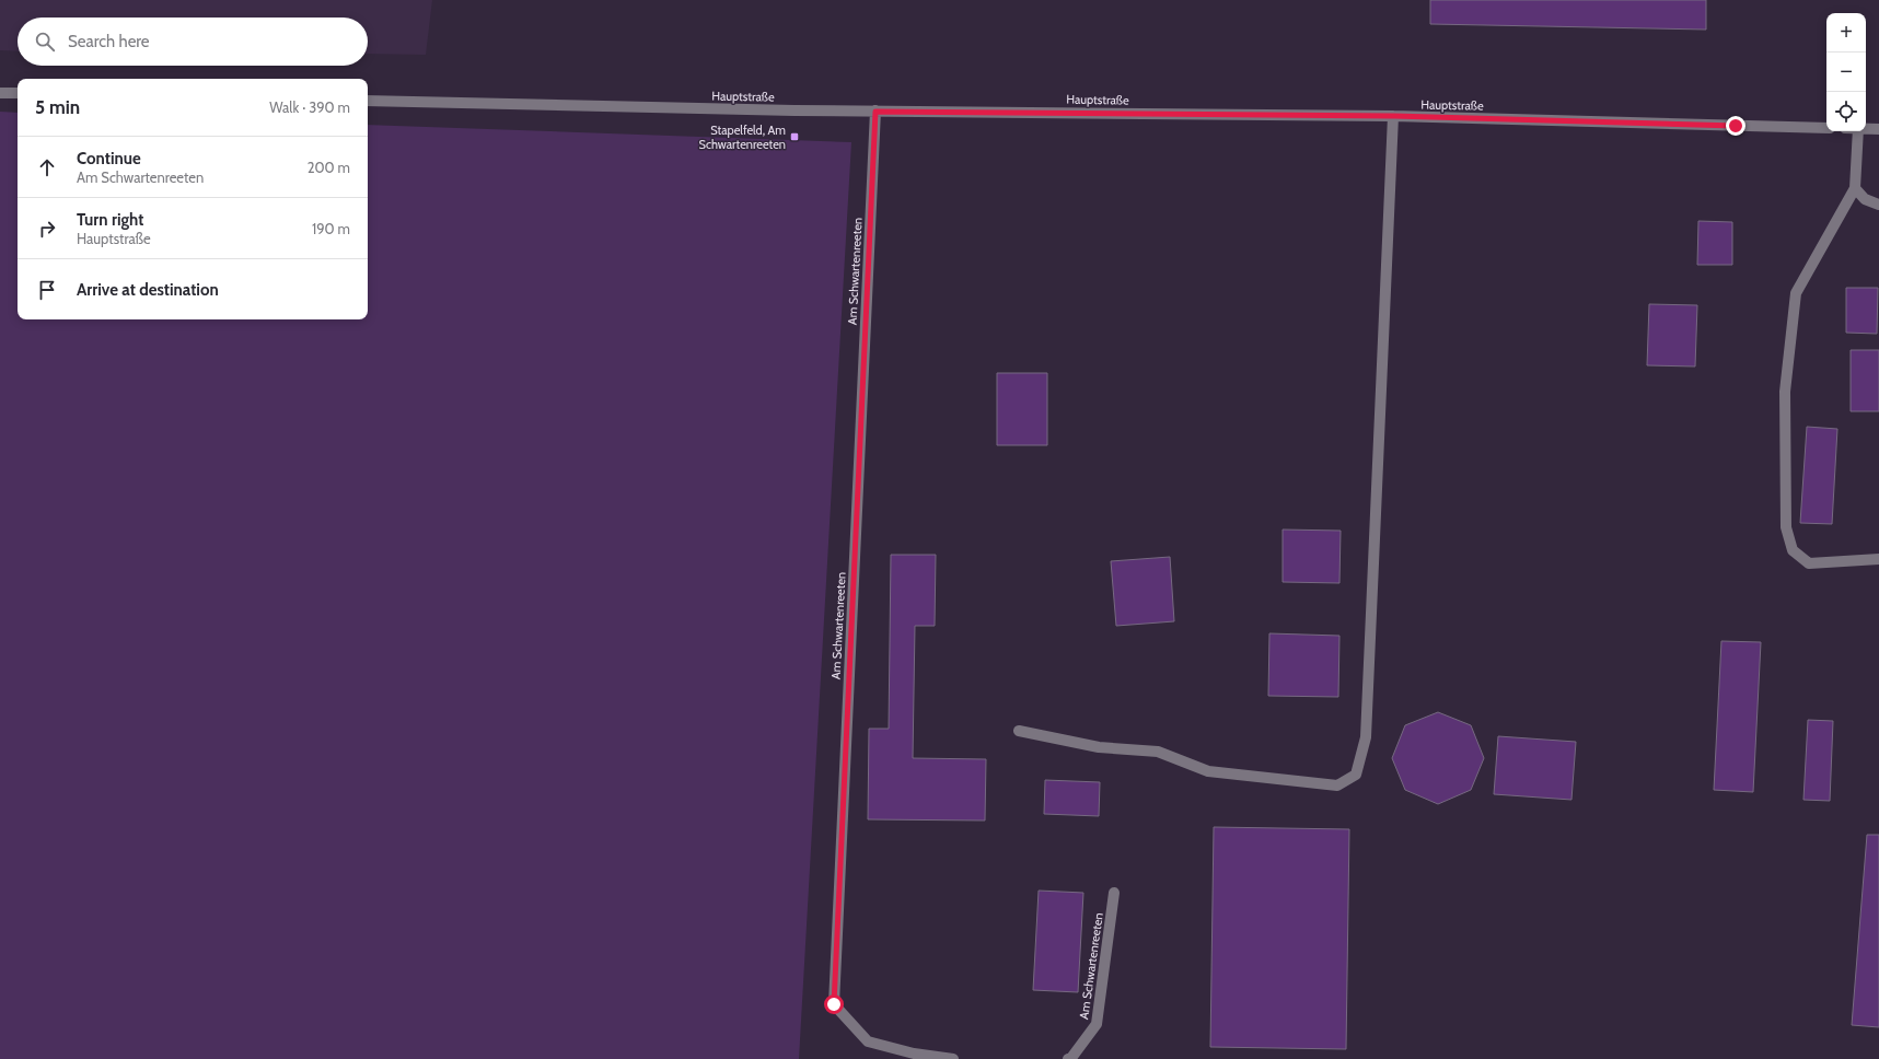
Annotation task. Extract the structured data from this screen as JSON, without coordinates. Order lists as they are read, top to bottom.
{
  "streets": {
    "street": ["Hauptstraße", "Am Schwartenreeten"]
  },
  "crossings": [
    ["Hauptstraße", "Am Schwartenreeten"]
  ],
  "places": {
    "transit": ["Stapelfeld, Am Schwartenreeten"]
  },
  "page": {
    "map_buttons": ["+", "−"],
    "search": "Search here",
    "heading": ["5 min", "Walk · 390 m"],
    "list": [
      ["Continue", "Am Schwartenreeten", "200 m"],
      ["Turn right", "Hauptstraße", "190 m"],
      "Arrive at destination"
    ]
  }
}
